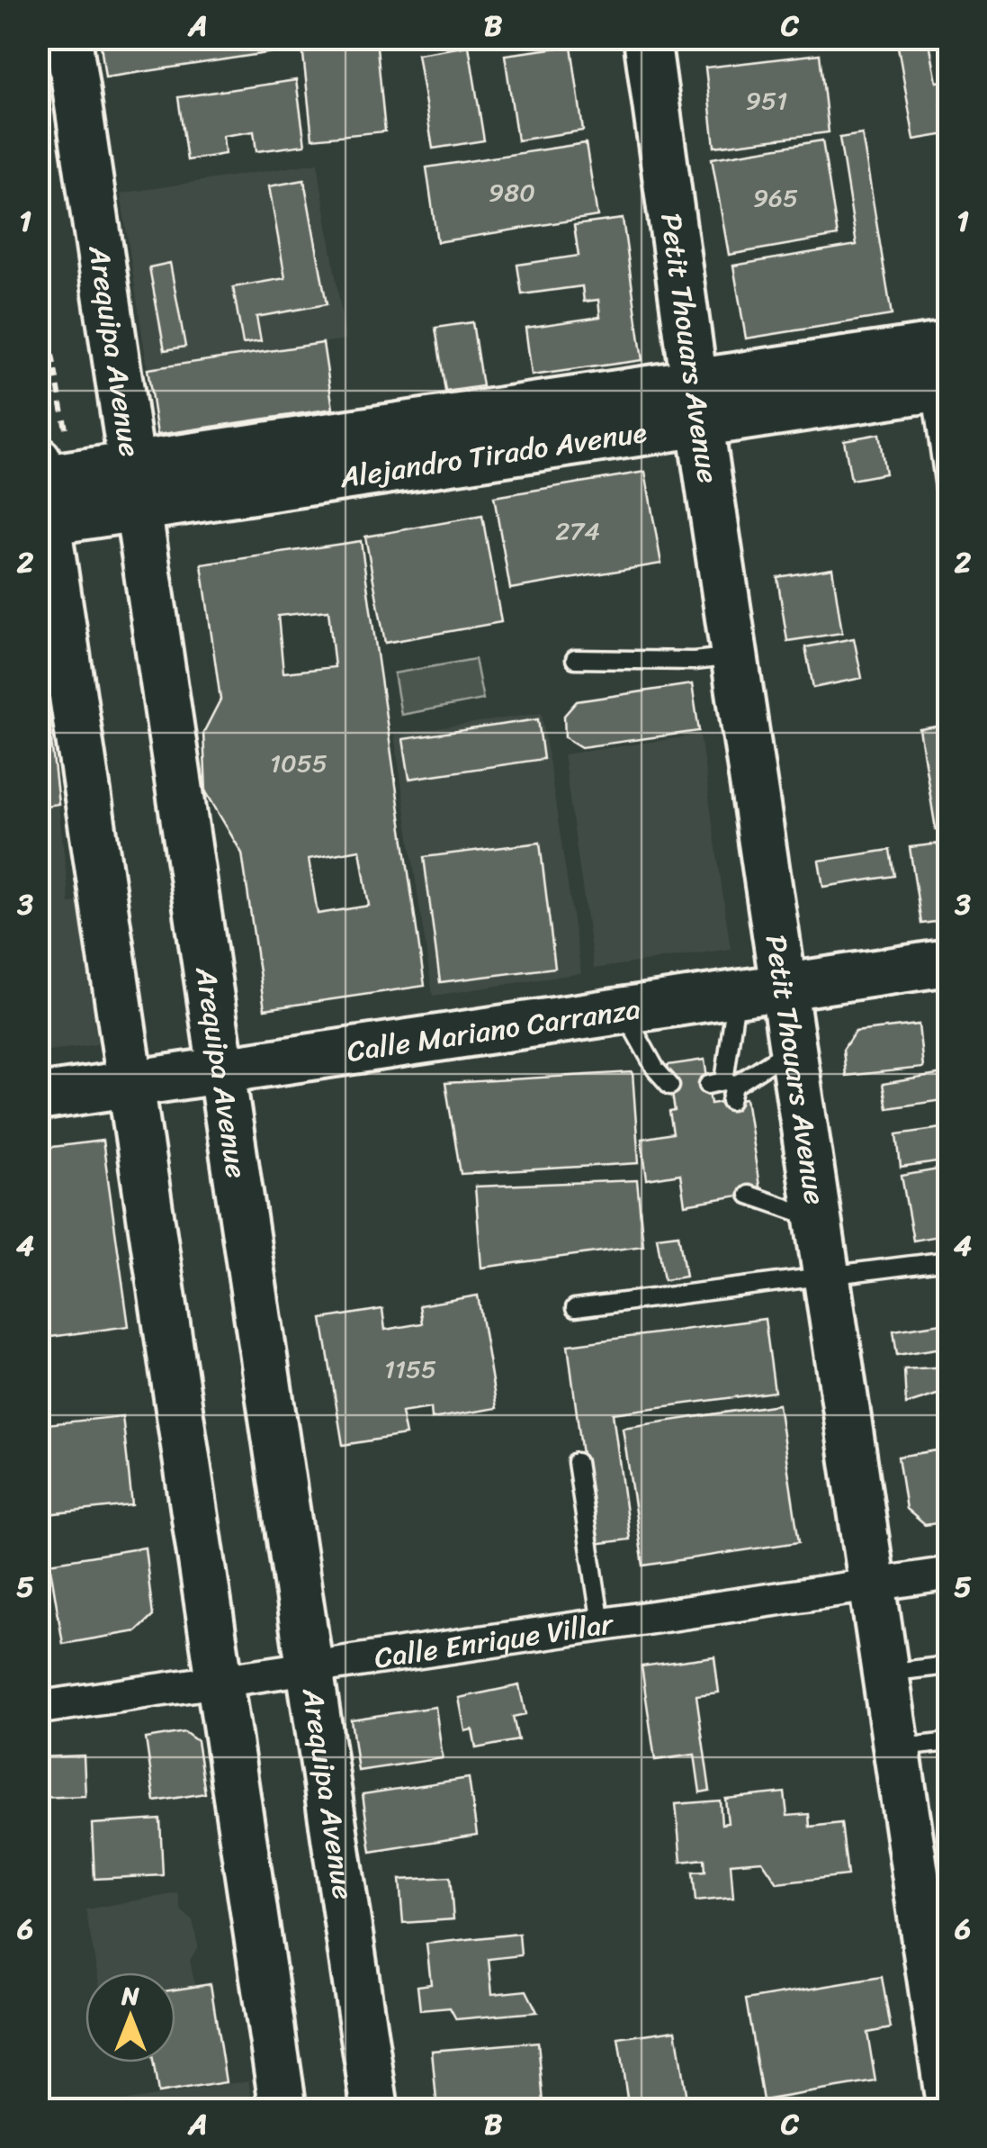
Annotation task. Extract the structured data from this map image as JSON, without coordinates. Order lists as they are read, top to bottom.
{
  "streets": {
    "main road": [
      "Petit Thouars Avenue",
      "Arequipa Avenue",
      "Alejandro Tirado Avenue",
      "Calle Mariano Carranza"
    ],
    "street": ["Calle Enrique Villar"]
  },
  "crossings": [
    ["Petit Thouars Avenue", "Alejandro Tirado Avenue"],
    ["Petit Thouars Avenue", "Calle Mariano Carranza"],
    ["Petit Thouars Avenue", "Calle Enrique Villar"],
    ["Arequipa Avenue", "Alejandro Tirado Avenue"],
    ["Arequipa Avenue", "Calle Mariano Carranza"],
    ["Arequipa Avenue", "Calle Enrique Villar"]
  ],
  "house_numbers": [
    "951",
    "980",
    "965",
    "274",
    "1055",
    "1155"
  ],
  "north": "top",
  "grid": {
    "columns": ["A", "B", "C"],
    "rows": [
      "1",
      "2",
      "3",
      "4",
      "5",
      "6"
    ]
  }
}
